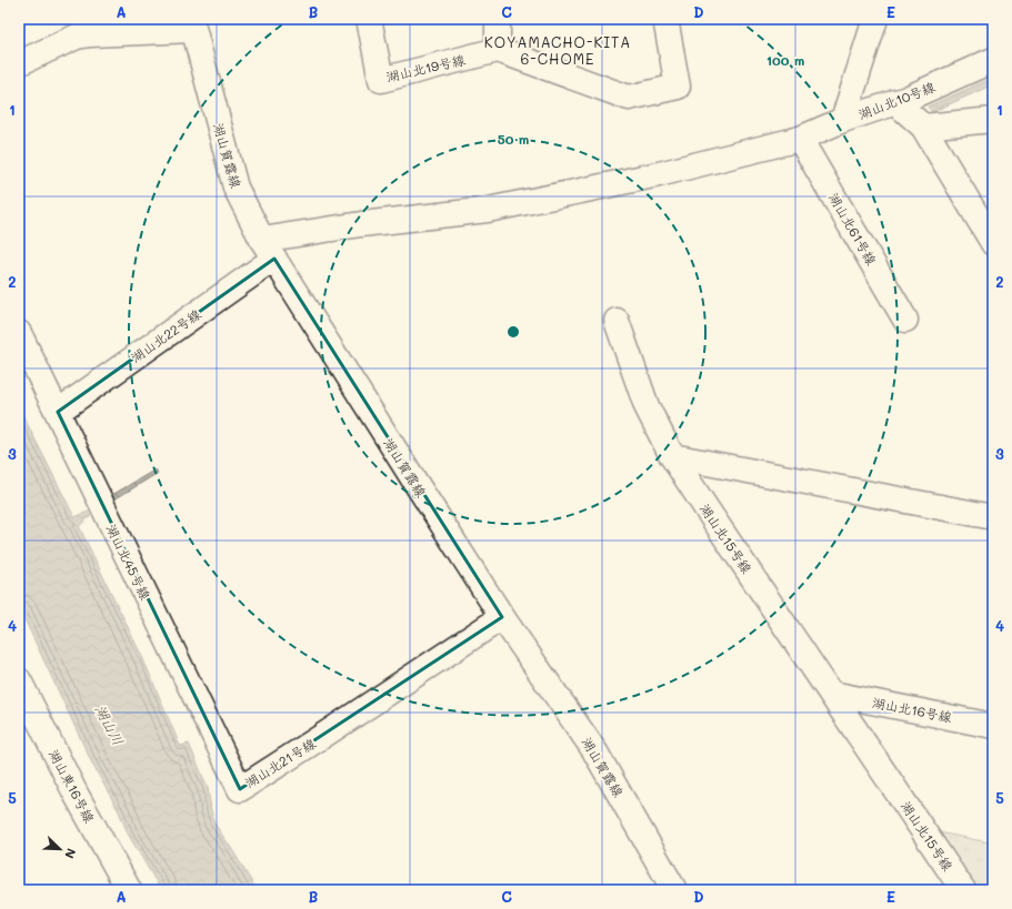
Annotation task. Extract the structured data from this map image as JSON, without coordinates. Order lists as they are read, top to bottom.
{
  "streets": {
    "street": [
      "湖山北19号線",
      "湖山北10号線",
      "湖山賀露線",
      "湖山北61号線",
      "湖山北22号線",
      "湖山北15号線",
      "湖山北45号線",
      "湖山北16号線",
      "湖山北21号線",
      "湖山東16号線"
    ]
  },
  "crossings": [
    ["湖山北10号線", "湖山賀露線"],
    ["湖山北10号線", "湖山北61号線"],
    ["湖山北10号線", "湖山北22号線"],
    ["湖山賀露線", "湖山北22号線"],
    ["湖山賀露線", "湖山北21号線"],
    ["湖山北22号線", "湖山北45号線"],
    ["湖山北15号線", "湖山北16号線"],
    ["湖山北45号線", "湖山北21号線"]
  ],
  "districts": ["KOYAMACHO-KITA 6-CHOME"],
  "water": ["湖山川"],
  "north": "bottom right",
  "grid": {
    "columns": [
      "A",
      "B",
      "C",
      "D",
      "E"
    ],
    "rows": [
      "1",
      "2",
      "3",
      "4",
      "5"
    ]
  },
  "rings": ["100 m", "50 m"]
}
